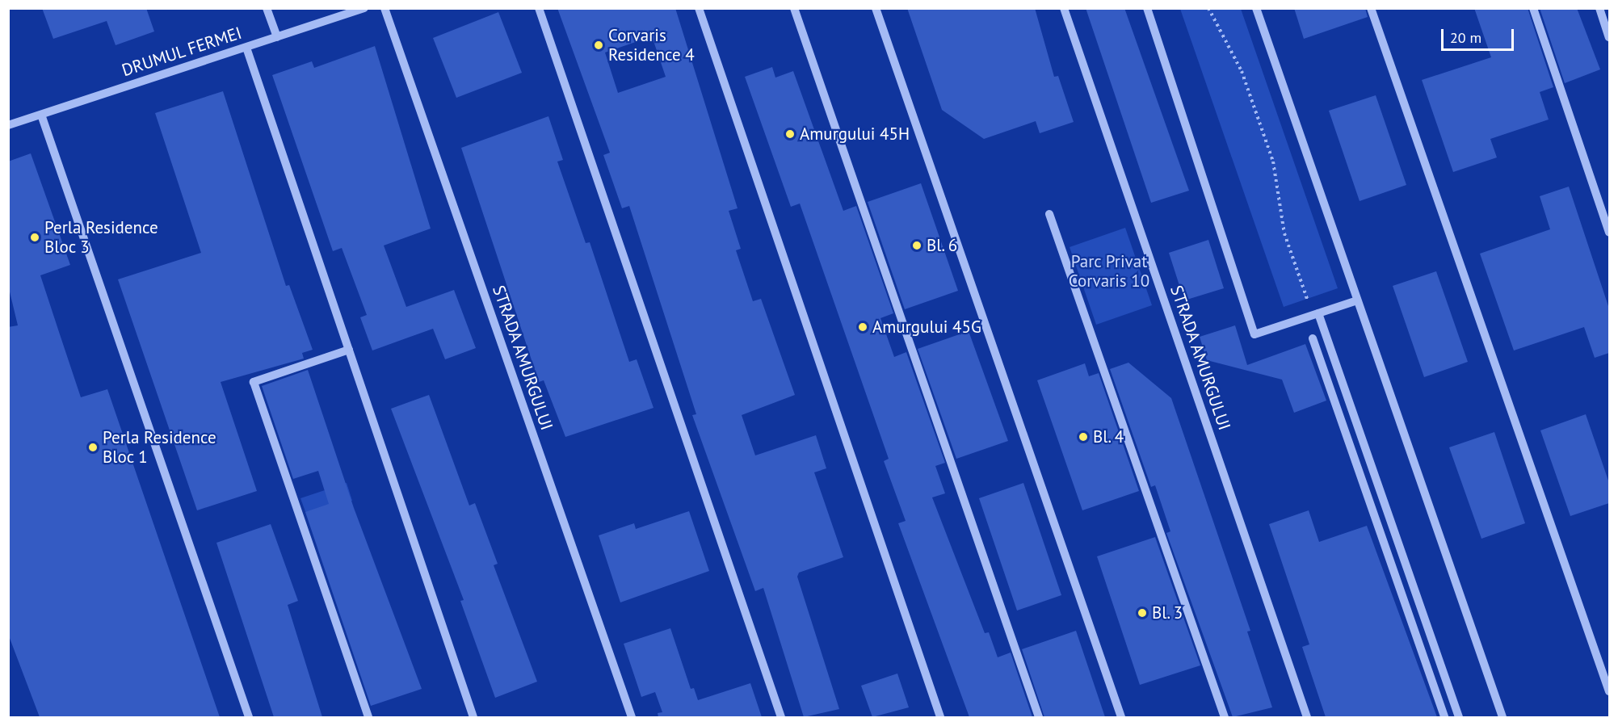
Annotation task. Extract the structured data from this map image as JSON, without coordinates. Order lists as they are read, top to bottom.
{
  "streets": {
    "street": ["DRUMUL FERMEI", "STRADA AMURGULUI"]
  },
  "parks": ["Parc Privat Corvaris 10"],
  "places": [
    "Corvaris Residence 4",
    "Amurgului 45H",
    "Perla Residence Bloc 3",
    "Bl. 6",
    "Amurgului 45G",
    "Bl. 4",
    "Perla Residence Bloc 1",
    "Bl. 3"
  ],
  "scale_bar": "20 m"
}
